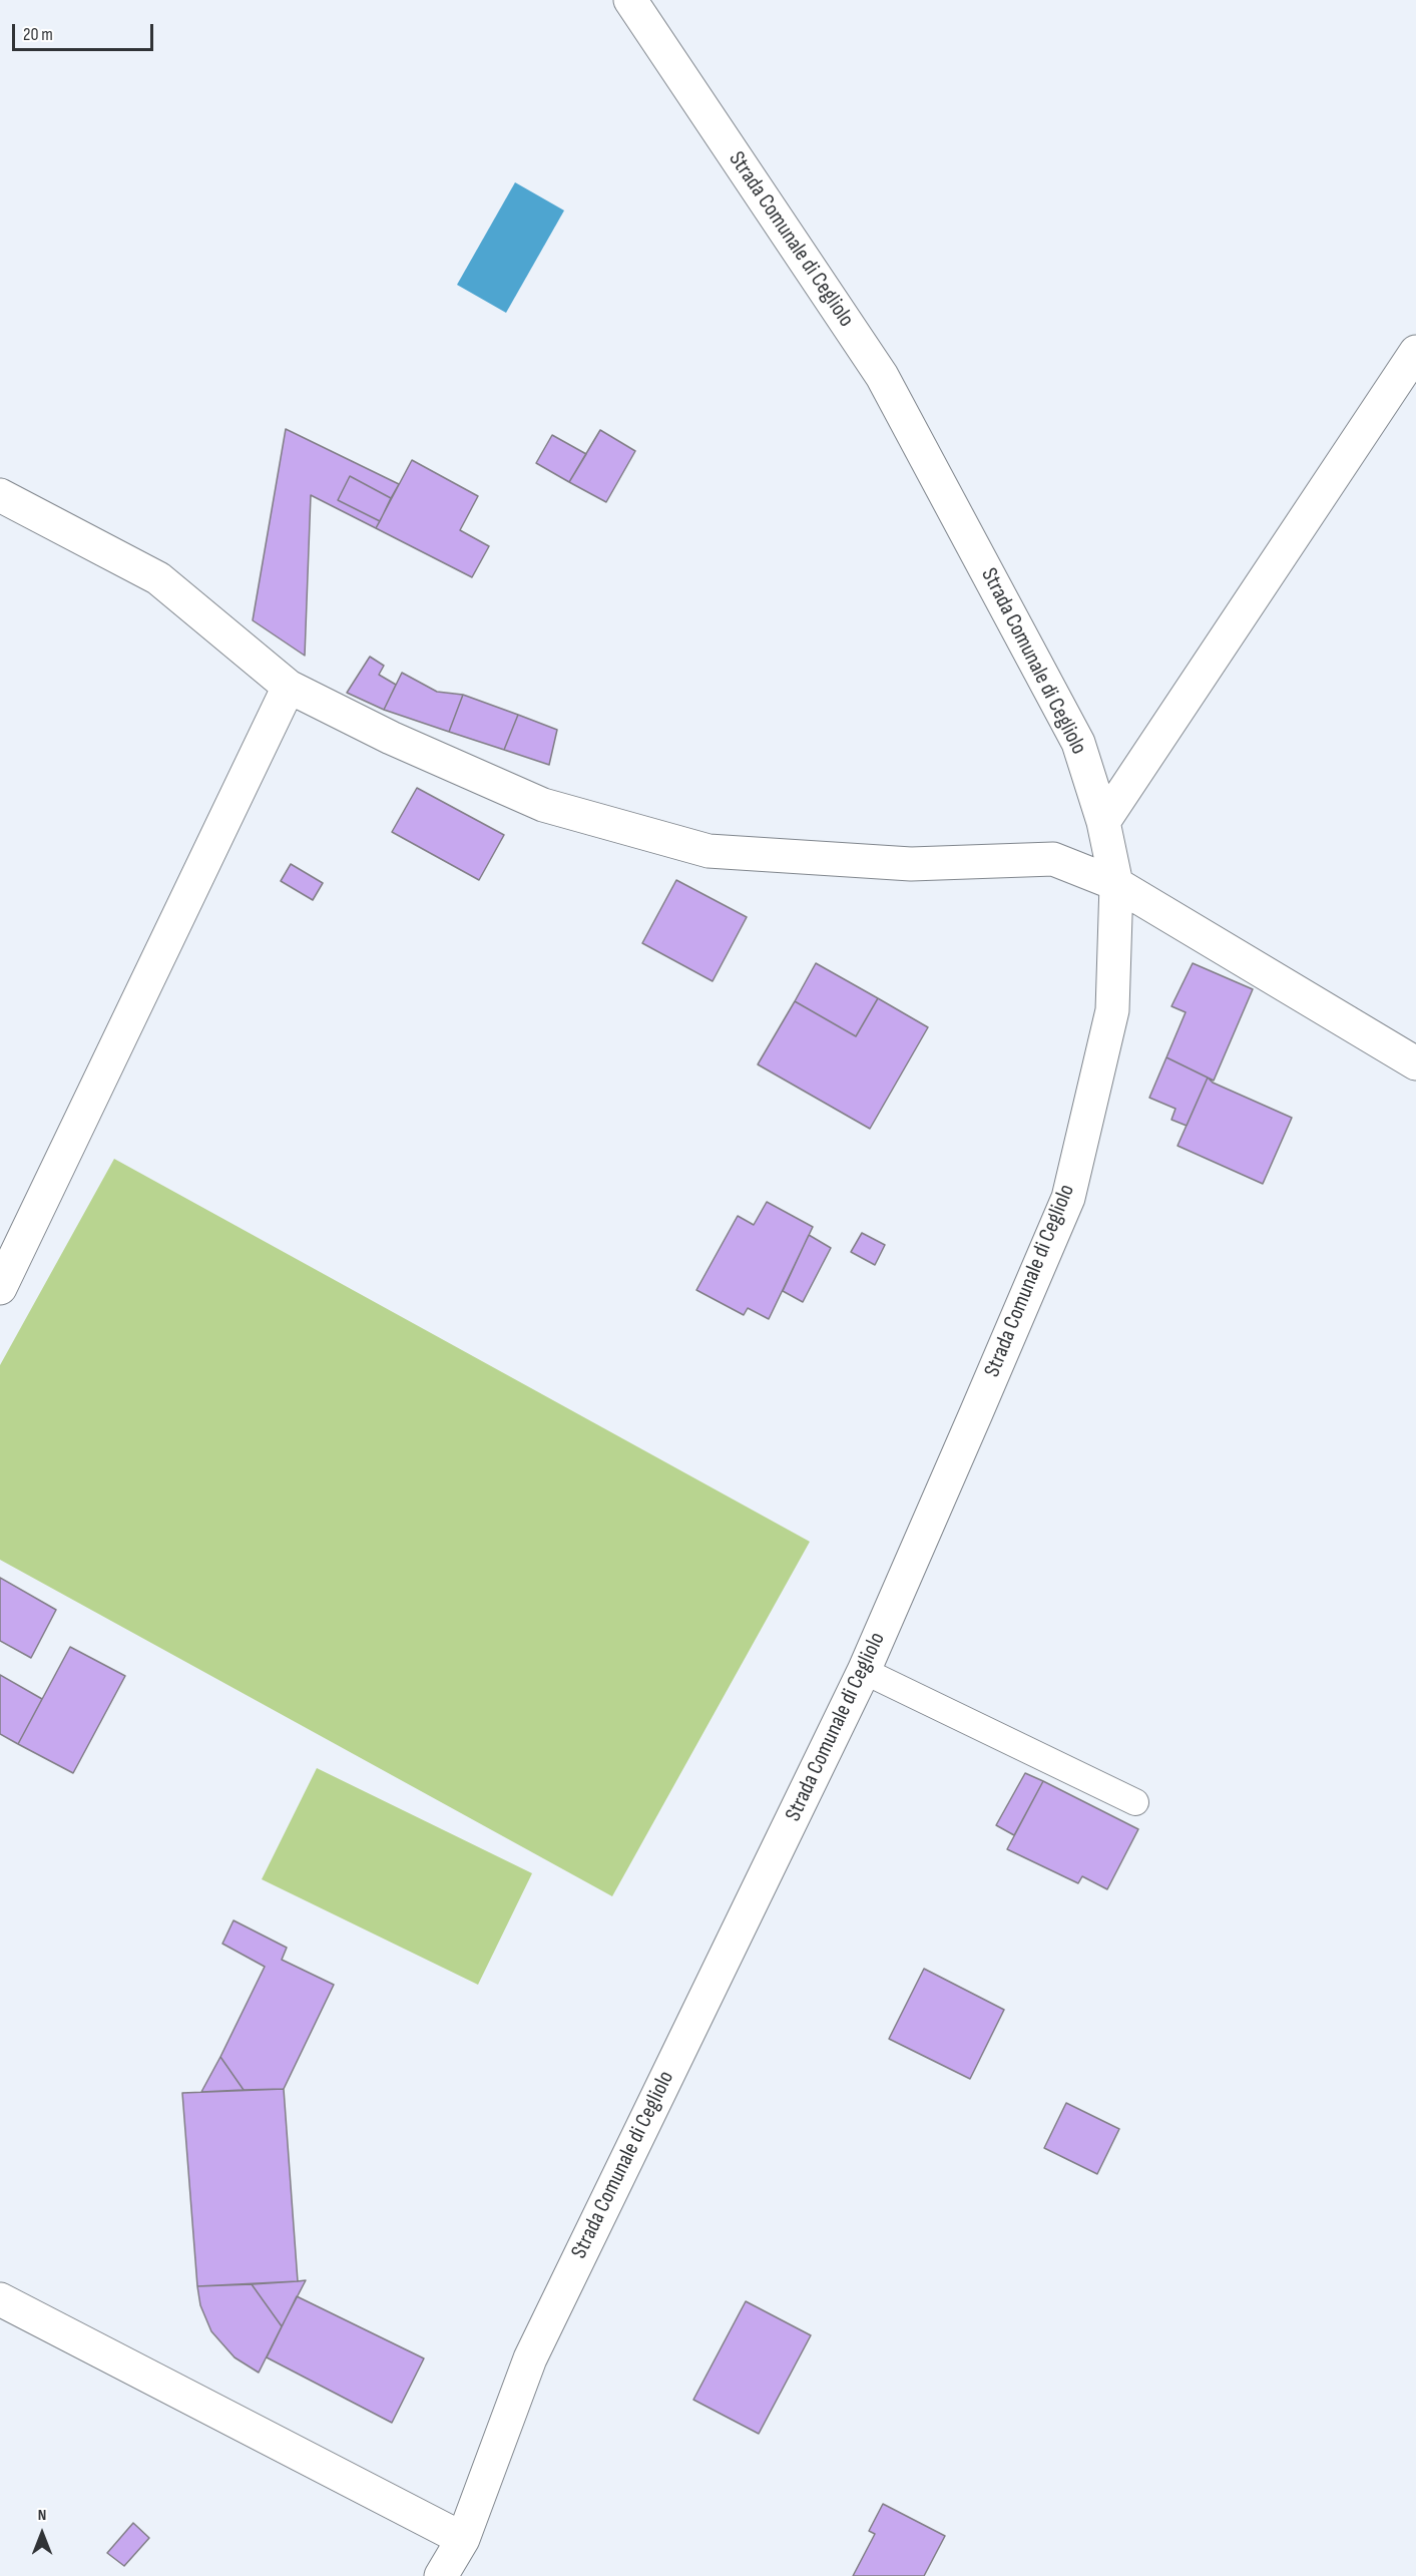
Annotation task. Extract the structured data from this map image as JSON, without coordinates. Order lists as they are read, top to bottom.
{
  "streets": {
    "street": ["Strada Comunale di Cegliolo"]
  },
  "scale_bar": "20 m",
  "north": "top"
}
